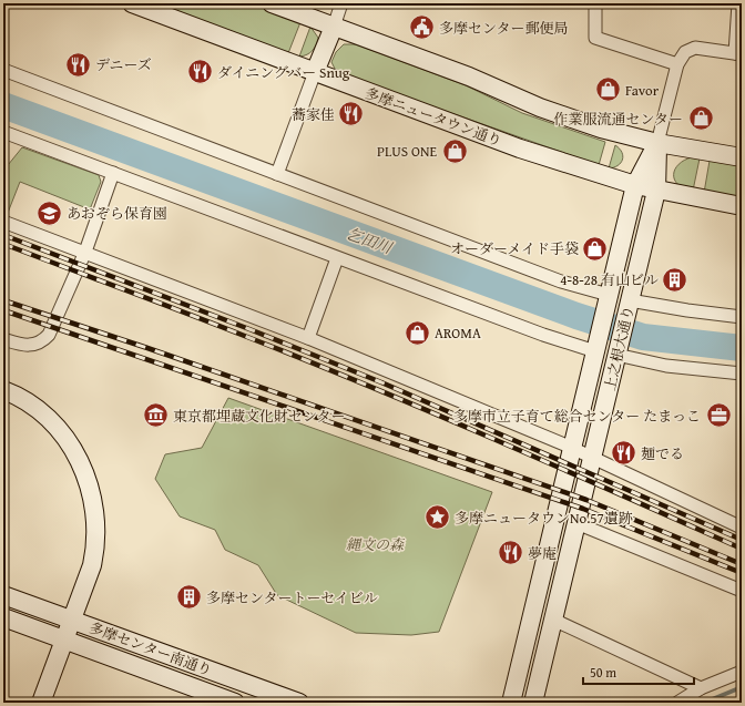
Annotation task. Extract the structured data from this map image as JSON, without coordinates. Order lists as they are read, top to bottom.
{
  "streets": {
    "street": ["多摩ニュータウン通り", "上之根大通り", "多摩センター南通り"]
  },
  "crossings": [
    ["多摩ニュータウン通り", "上之根大通り"]
  ],
  "water": ["乞田川"],
  "parks": ["縄文の森"],
  "places": {
    "public building": ["多摩センター郵便局"],
    "restaurant": [
      "デニーズ",
      "ダイニングバー Snug",
      "蕎家佳",
      "麺でる",
      "夢庵"
    ],
    "shop": [
      "Favor",
      "作業服流通センター",
      "PLUS ONE",
      "オーダーメイド手袋",
      "AROMA"
    ],
    "school or university": ["あおぞら保育園"],
    "building": ["4-8-28 有山ビル", "多摩センタートーセイビル"],
    "museum": ["東京都埋蔵文化財センター"],
    "office": ["多摩市立子育て総合センター たまっこ"],
    "place": ["多摩ニュータウンNo.57遺跡"]
  },
  "scale_bar": "50 m"
}
